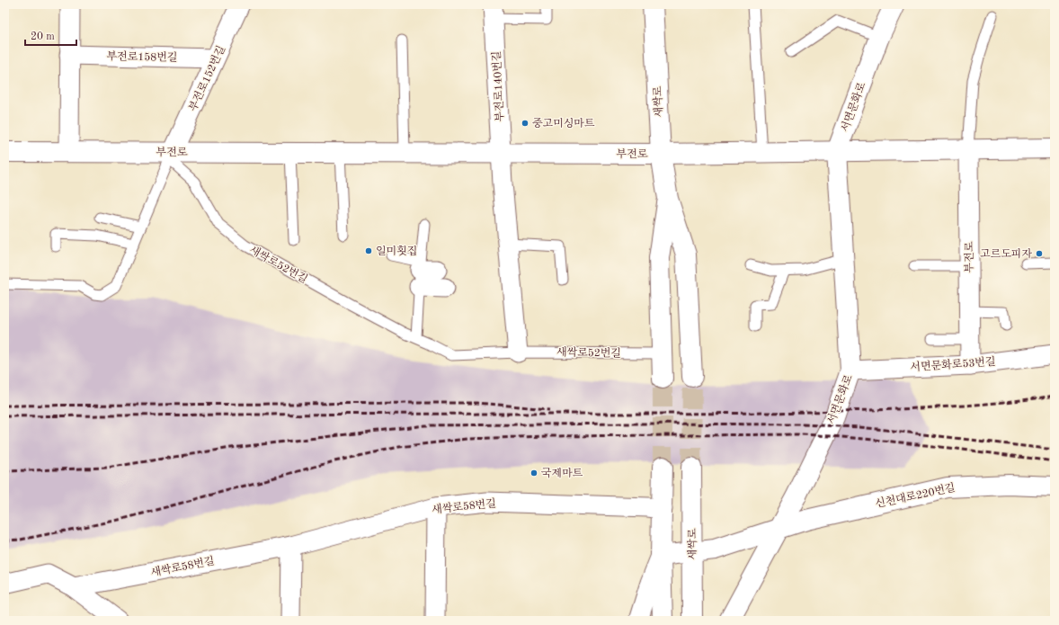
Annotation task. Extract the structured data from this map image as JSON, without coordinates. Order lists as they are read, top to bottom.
{
  "streets": {
    "main road": [
      "새싹로",
      "서면문화로",
      "부전로",
      "신천대로220번길"
    ],
    "street": [
      "부전로158번길",
      "부전로152번길",
      "부전로140번길",
      "서면문화로53번길",
      "새싹로58번길"
    ],
    "lane": ["새싹로52번길"]
  },
  "crossings": [
    ["부전로158번길", "부전로152번길"],
    ["부전로152번길", "부전로"],
    ["부전로152번길", "새싹로52번길"],
    ["부전로140번길", "부전로"],
    ["새싹로", "부전로"],
    ["새싹로", "새싹로52번길"],
    ["서면문화로", "부전로"],
    ["서면문화로", "서면문화로53번길"],
    ["서면문화로", "신천대로220번길"],
    ["부전로", "새싹로52번길"],
    ["부전로", "서면문화로53번길"]
  ],
  "places": [
    "중고미싱마트",
    "일미횟집",
    "고르도피자",
    "국제마트"
  ],
  "scale_bar": "20 m"
}
